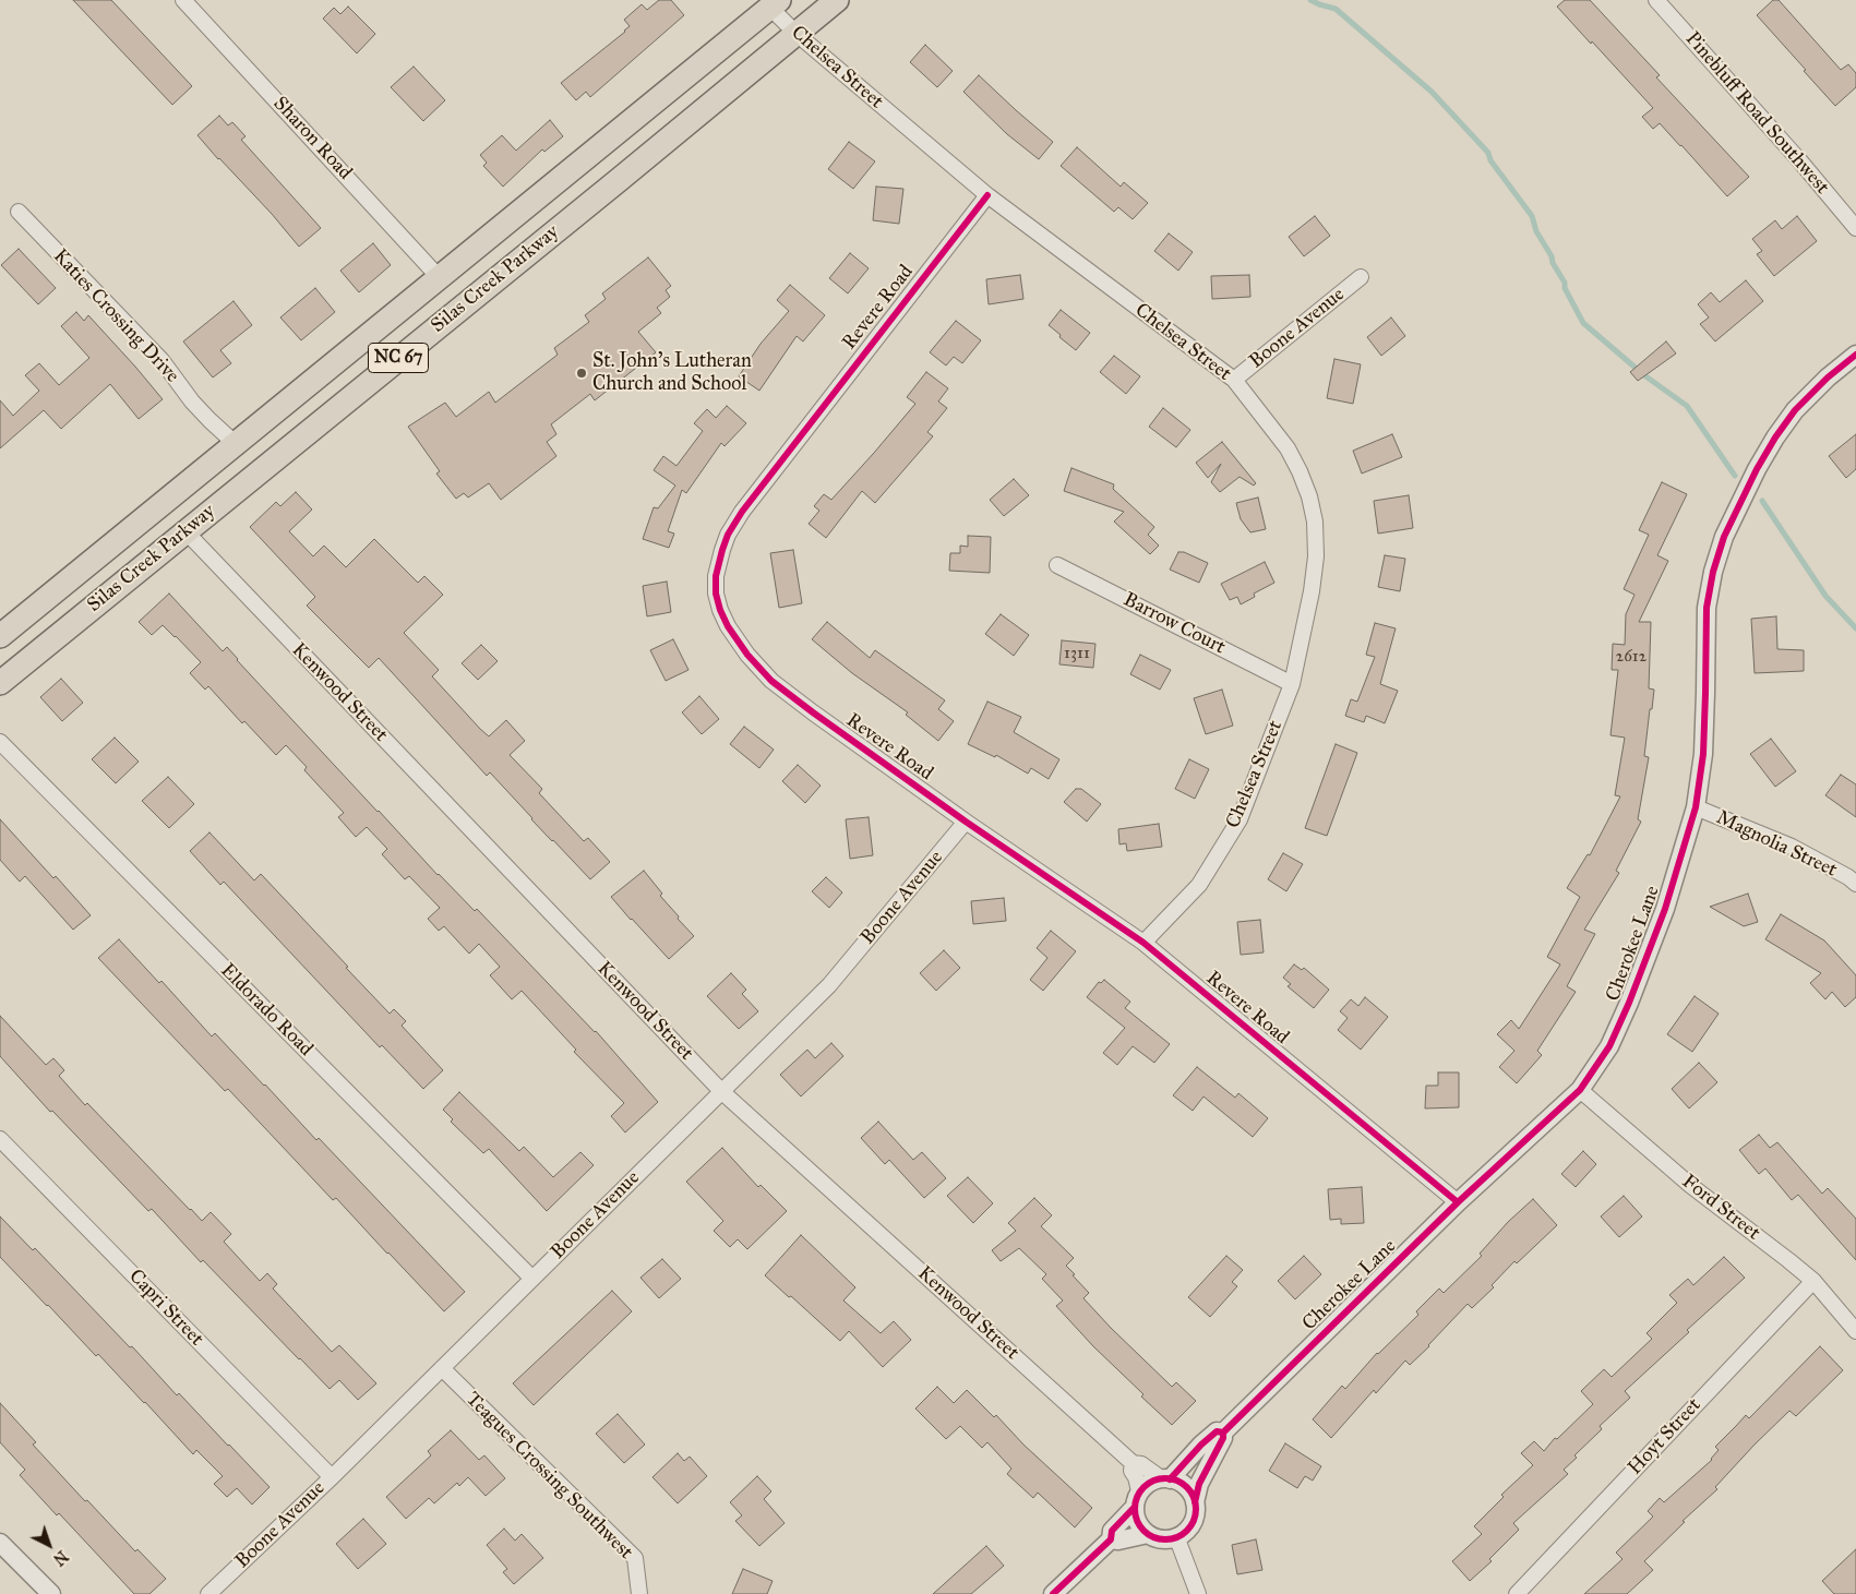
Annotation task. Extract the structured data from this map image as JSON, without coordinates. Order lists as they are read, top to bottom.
{
  "streets": {
    "main road": ["Silas Creek Parkway", "NC 67"],
    "street": [
      "Chelsea Street",
      "Pinebluff Road Southwest",
      "Sharon Road",
      "Revere Road",
      "Katies Crossing Drive",
      "Boone Avenue",
      "Barrow Court",
      "Kenwood Street",
      "Magnolia Street",
      "Cherokee Lane",
      "Eldorado Road",
      "Ford Street",
      "Capri Street",
      "Hoyt Street",
      "Teagues Crossing Southwest"
    ]
  },
  "crossings": [
    ["Chelsea Street", "Silas Creek Parkway"],
    ["Chelsea Street", "Revere Road"],
    ["Chelsea Street", "Boone Avenue"],
    ["Chelsea Street", "Barrow Court"],
    ["Sharon Road", "Silas Creek Parkway"],
    ["Silas Creek Parkway", "Katies Crossing Drive"],
    ["Silas Creek Parkway", "Kenwood Street"],
    ["Revere Road", "Boone Avenue"],
    ["Revere Road", "Cherokee Lane"],
    ["Boone Avenue", "Kenwood Street"],
    ["Boone Avenue", "Eldorado Road"],
    ["Boone Avenue", "Capri Street"],
    ["Boone Avenue", "Teagues Crossing Southwest"],
    ["Kenwood Street", "Cherokee Lane"],
    ["Magnolia Street", "Cherokee Lane"],
    ["Cherokee Lane", "Ford Street"],
    ["Ford Street", "Hoyt Street"]
  ],
  "places": ["St. John's Lutheran Church and School"],
  "house_numbers": ["1311", "2612"],
  "north": "bottom right"
}
